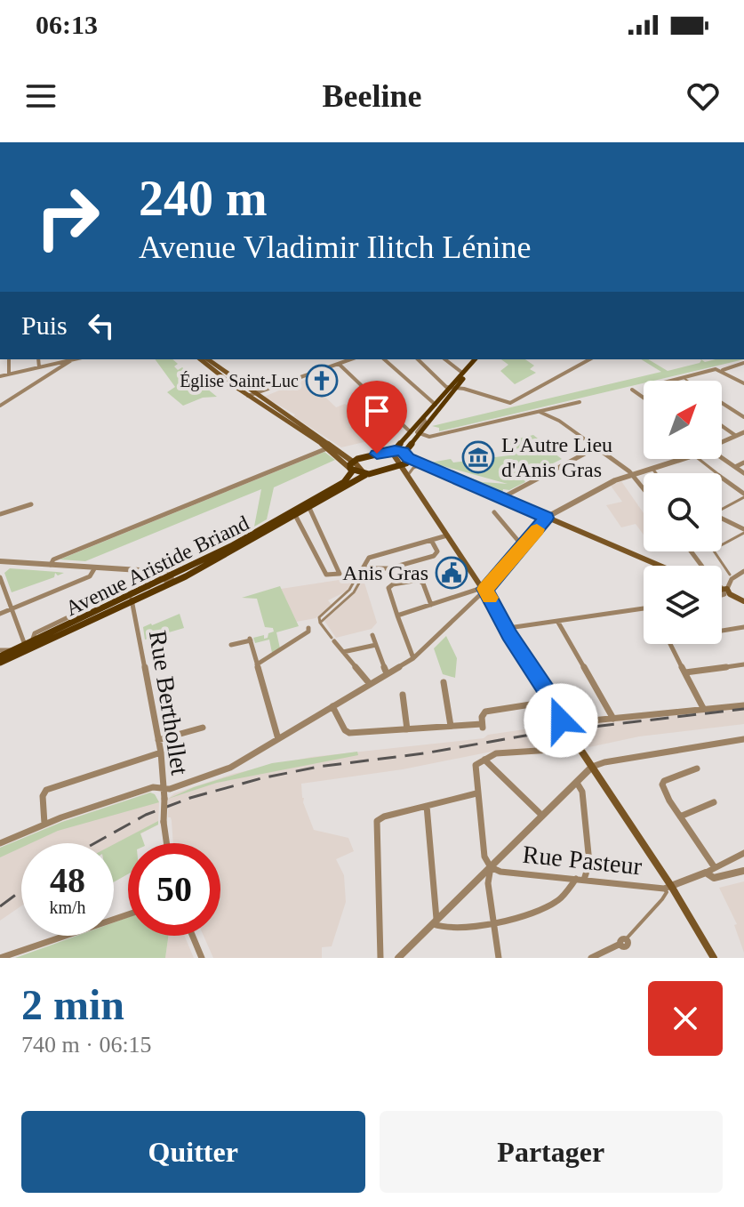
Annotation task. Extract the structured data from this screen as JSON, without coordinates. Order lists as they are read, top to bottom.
{
  "streets": {
    "main road": ["Avenue Aristide Briand"],
    "street": ["Rue Berthollet", "Rue Pasteur"]
  },
  "crossings": [
    ["Avenue Aristide Briand", "Rue Berthollet"]
  ],
  "places": {
    "church": ["Église Saint-Luc"],
    "museum": ["L’Autre Lieu d'Anis Gras"],
    "public building": ["Anis Gras"]
  },
  "north": "top right",
  "page": {
    "status": "06:13",
    "header": "Beeline",
    "turn": ["240 m", "Avenue Vladimir Ilitch Lénine"],
    "then": "Puis",
    "speed": "48 km/h",
    "limit": "50",
    "heading": ["2 min", "740 m · 06:15"],
    "buttons": ["Quitter", "Partager"]
  }
}
